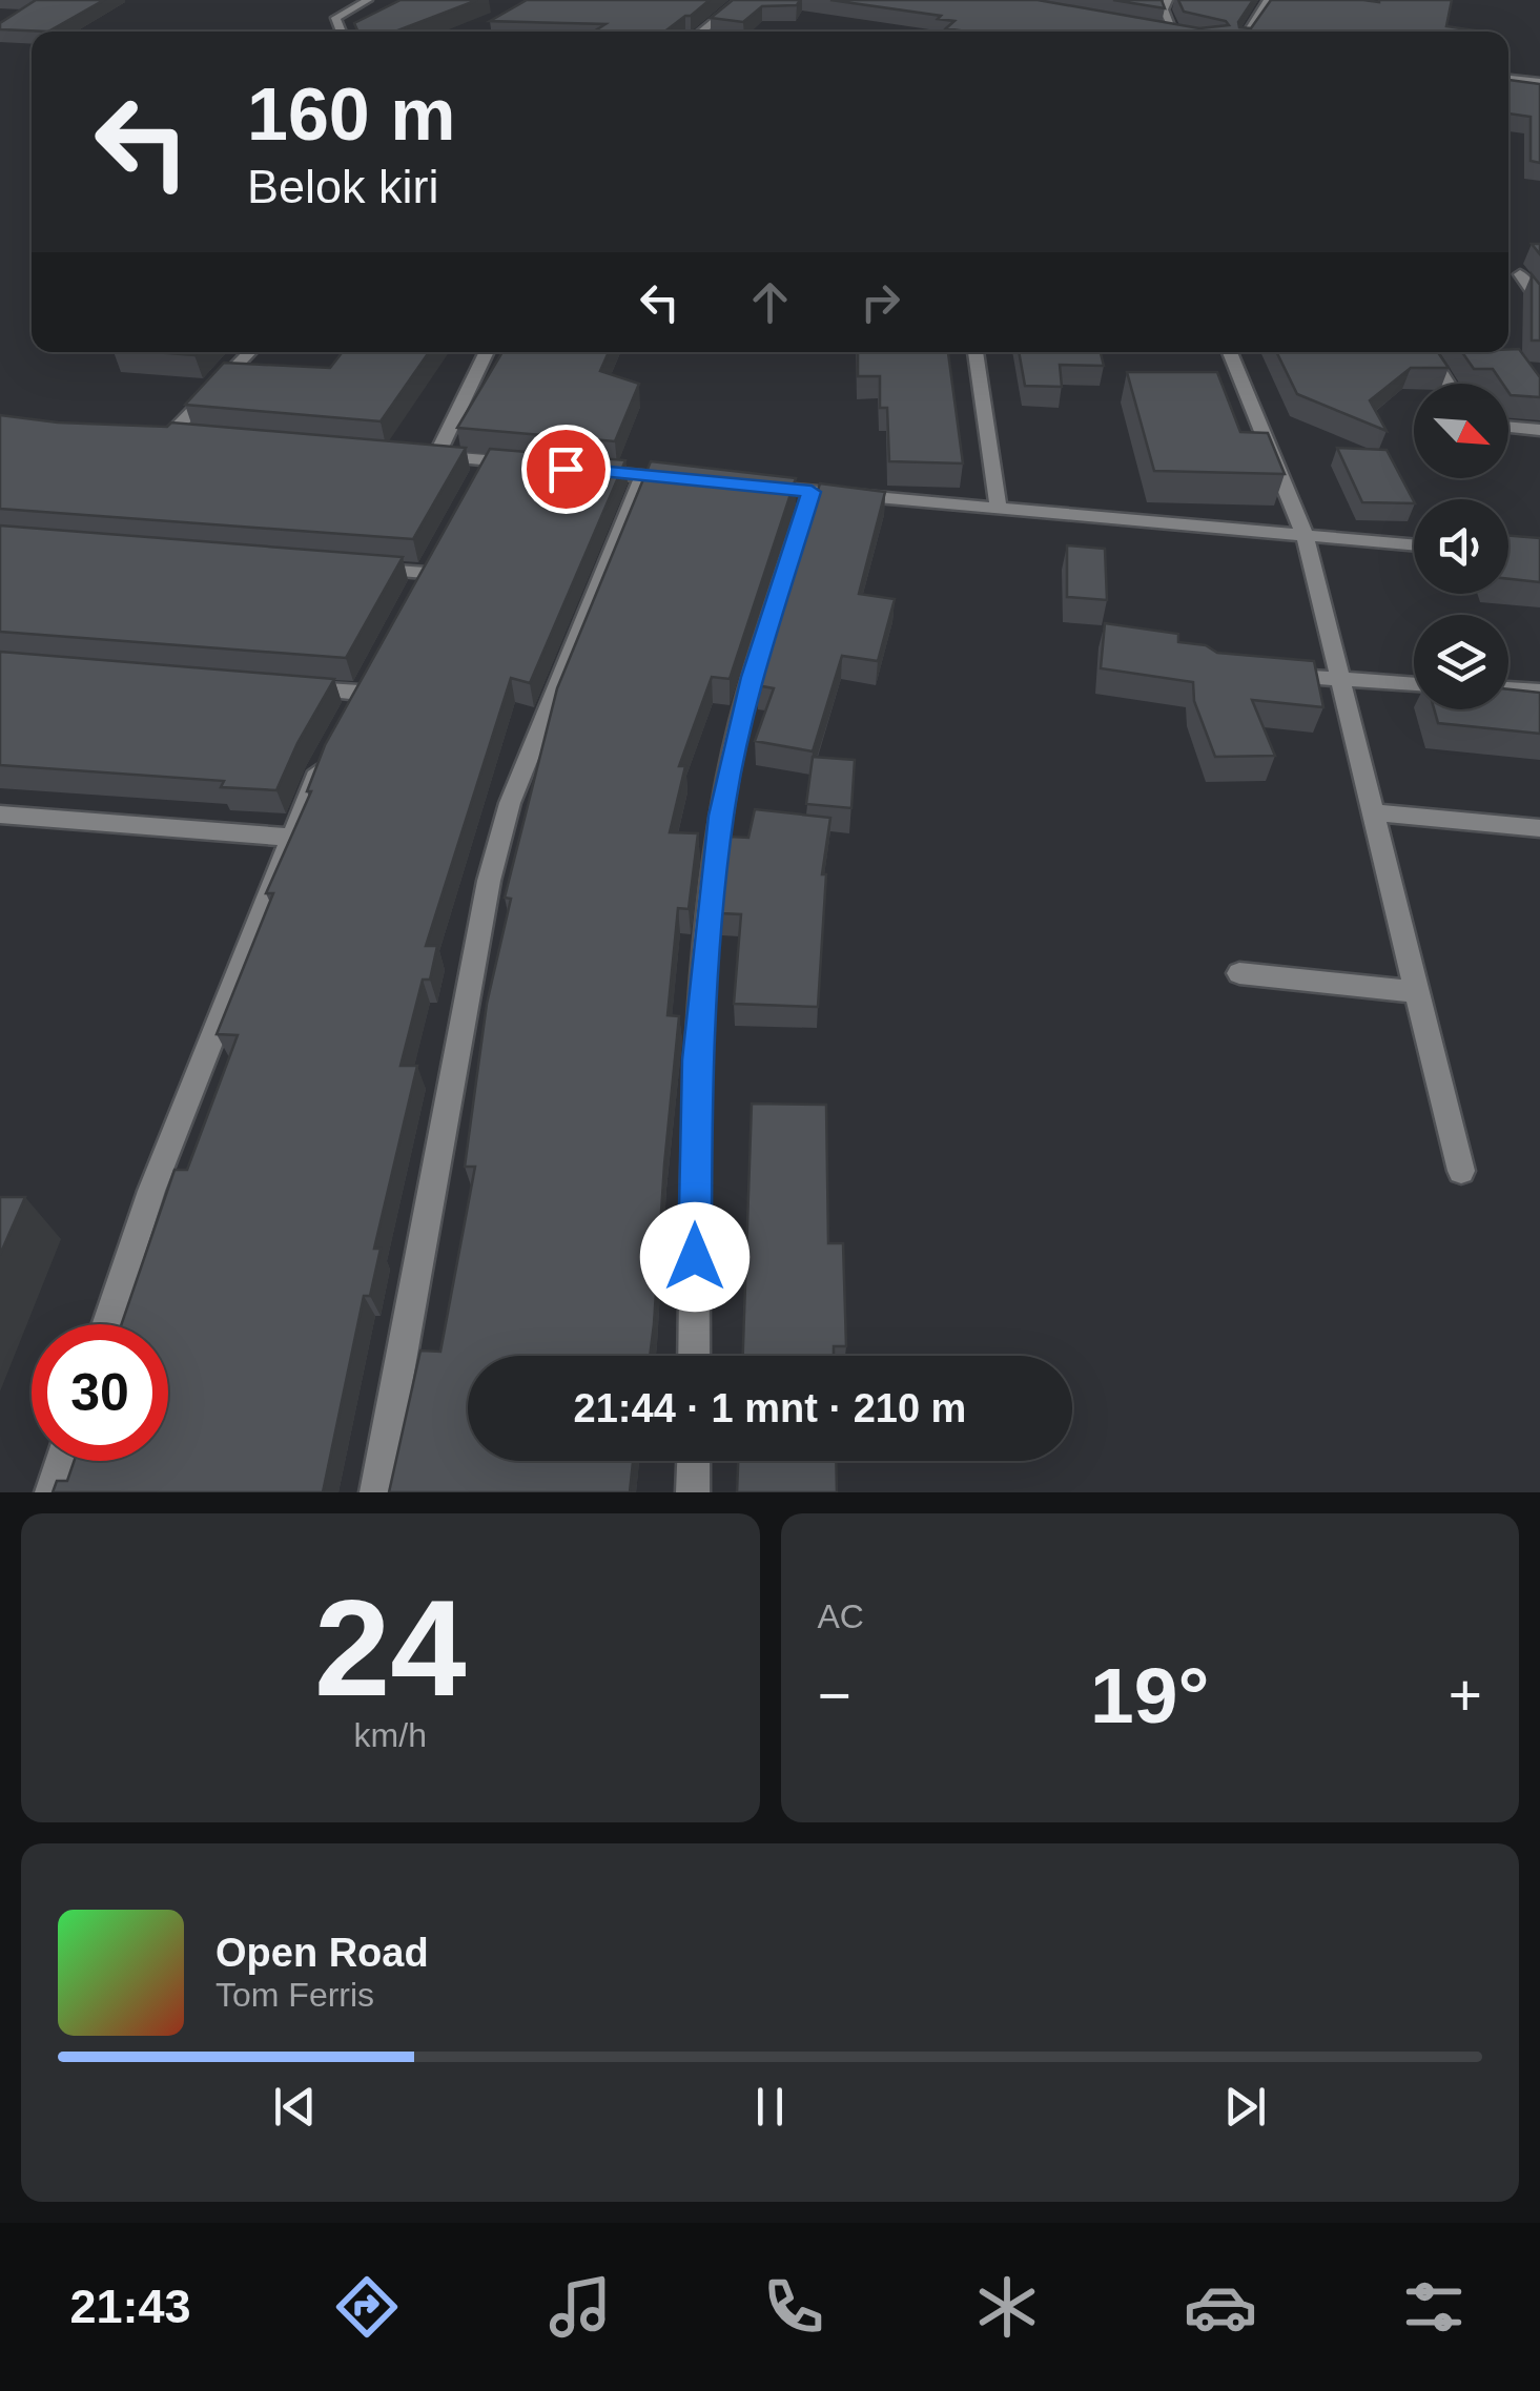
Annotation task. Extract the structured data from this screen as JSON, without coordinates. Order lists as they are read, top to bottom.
{
  "north": "bottom right",
  "page": {
    "turn": ["160 m", "Belok kiri"],
    "limit": "30",
    "trip": "21:44 · 1 mnt · 210 m",
    "tile": [
      ["24", "km/h"],
      "AC"
    ],
    "heat": ["−", "19°", "+"],
    "song": ["Open Road", "Tom Ferris"],
    "tabs": "21:43"
  }
}
